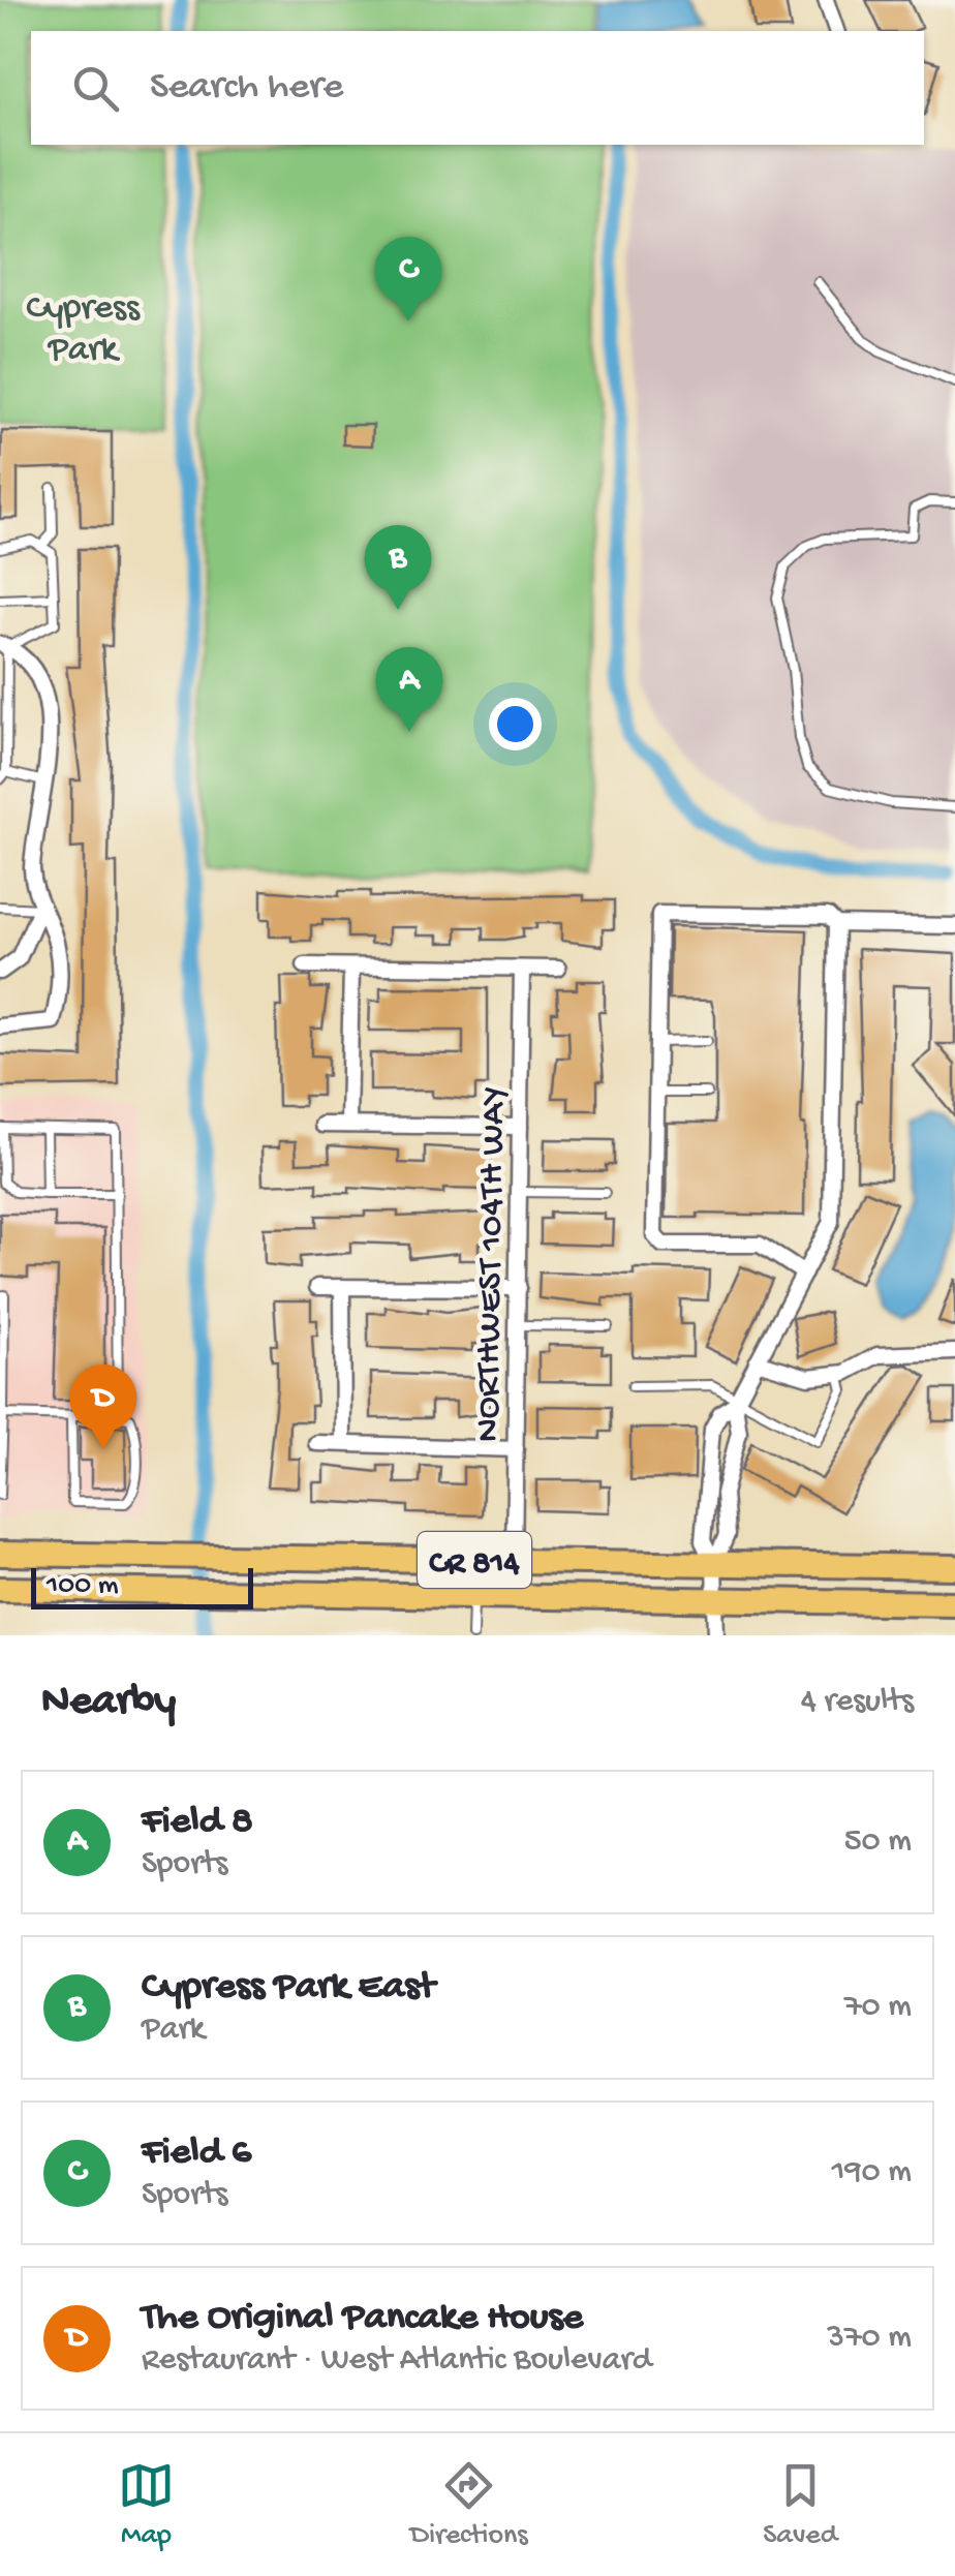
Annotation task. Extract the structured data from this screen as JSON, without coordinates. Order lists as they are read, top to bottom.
{
  "streets": {
    "main road": ["CR 814"],
    "street": ["NORTHWEST 104TH WAY"]
  },
  "crossings": [
    ["NORTHWEST 104TH WAY", "CR 814"]
  ],
  "parks": ["Cypress Park"],
  "scale_bar": "100 m",
  "page": {
    "search": "Search here",
    "pins": [
      "C",
      "B",
      "A",
      "D"
    ],
    "scale": "100 m",
    "heading": ["Nearby", "4 results"],
    "list": [
      {
        "mark": "A",
        "name": "Field 8",
        "note": "Sports",
        "value": "50 m"
      },
      {
        "mark": "B",
        "name": "Cypress Park East",
        "note": "Park",
        "value": "70 m"
      },
      {
        "mark": "C",
        "name": "Field 6",
        "note": "Sports",
        "value": "190 m"
      },
      {
        "mark": "D",
        "name": "The Original Pancake House",
        "note": "Restaurant · West Atlantic Boulevard",
        "value": "370 m"
      }
    ],
    "nav": ["Map", "Directions", "Saved"]
  }
}
